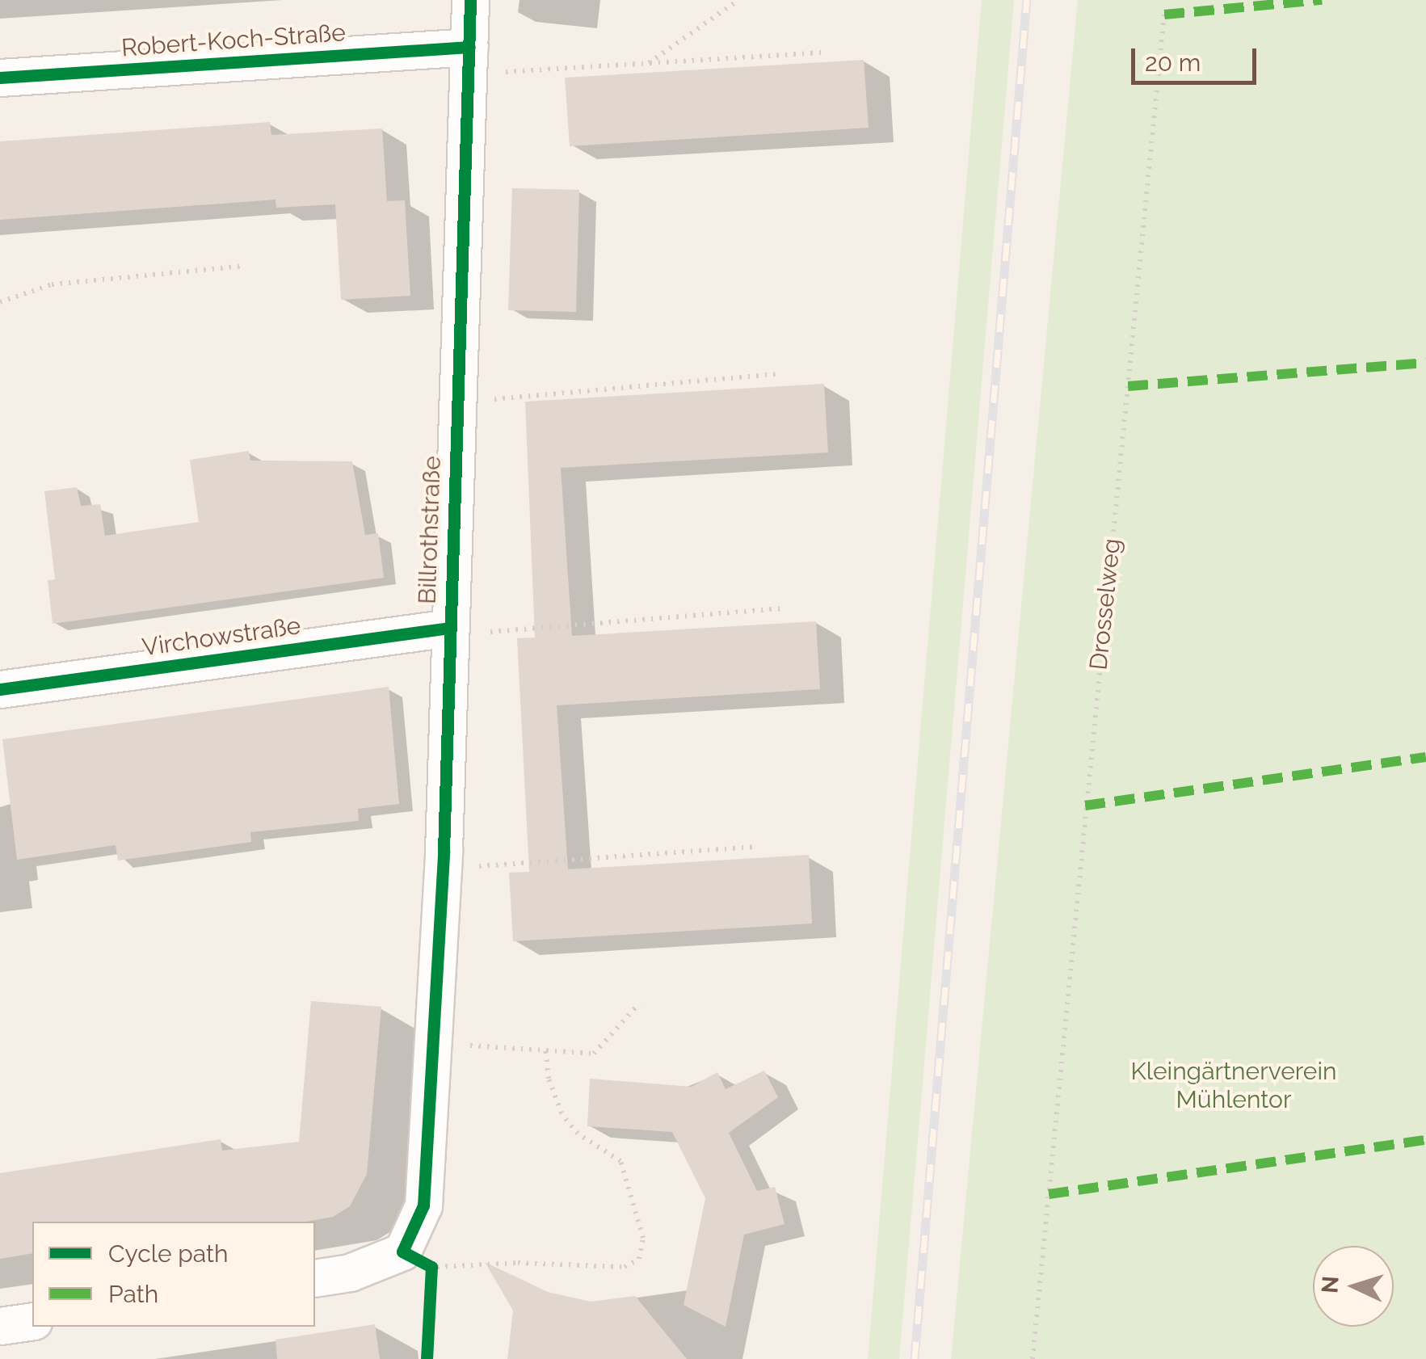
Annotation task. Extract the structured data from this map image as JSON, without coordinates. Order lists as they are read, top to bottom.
{
  "streets": {
    "street": ["Robert-Koch-Straße", "Billrothstraße", "Virchowstraße"],
    "path": ["Drosselweg"]
  },
  "crossings": [
    ["Robert-Koch-Straße", "Billrothstraße"],
    ["Billrothstraße", "Virchowstraße"]
  ],
  "parks": ["Kleingärtnerverein Mühlentor"],
  "legend": ["Cycle path", "Path"],
  "scale_bar": "20 m",
  "north": "left"
}
